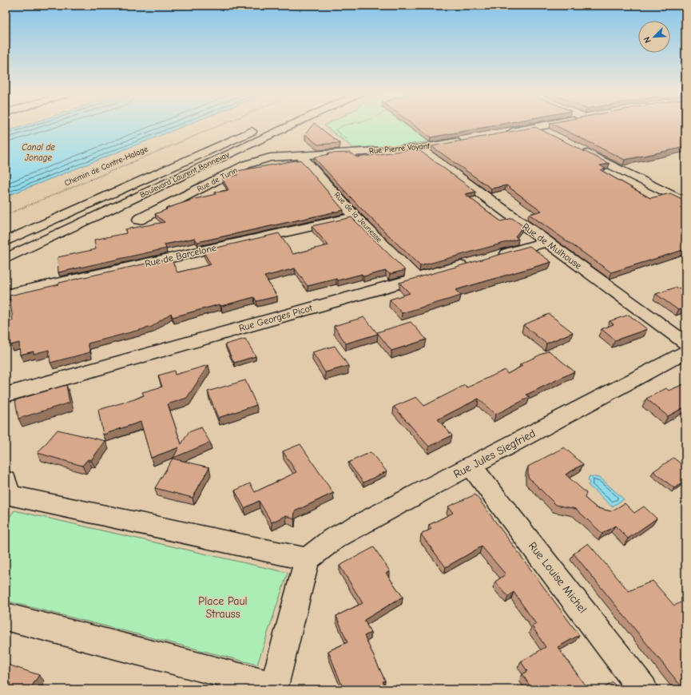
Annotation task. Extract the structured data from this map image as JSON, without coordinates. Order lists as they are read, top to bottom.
{
  "streets": {
    "main road": [
      "Rue Pierre Voyant",
      "Boulevard Laurent Bonnevay",
      "Rue de Turin",
      "Rue de la Jeunesse",
      "Rue de Mulhouse",
      "Rue de Barcelone",
      "Rue Georges Picot",
      "Rue Jules Siegfried",
      "Rue Louise Michel"
    ],
    "path": ["Chemin de Contre-Halage"]
  },
  "crossings": [
    ["Rue Pierre Voyant", "Rue de Turin"],
    ["Rue Pierre Voyant", "Rue de la Jeunesse"],
    ["Rue Pierre Voyant", "Rue de Mulhouse"],
    ["Rue de Turin", "Rue de la Jeunesse"],
    ["Rue de la Jeunesse", "Rue de Barcelone"],
    ["Rue de la Jeunesse", "Rue Georges Picot"],
    ["Rue Jules Siegfried", "Rue Louise Michel"]
  ],
  "water": ["Canal de Jonage"],
  "parks": ["Place Paul Strauss"],
  "north": "bottom left"
}
